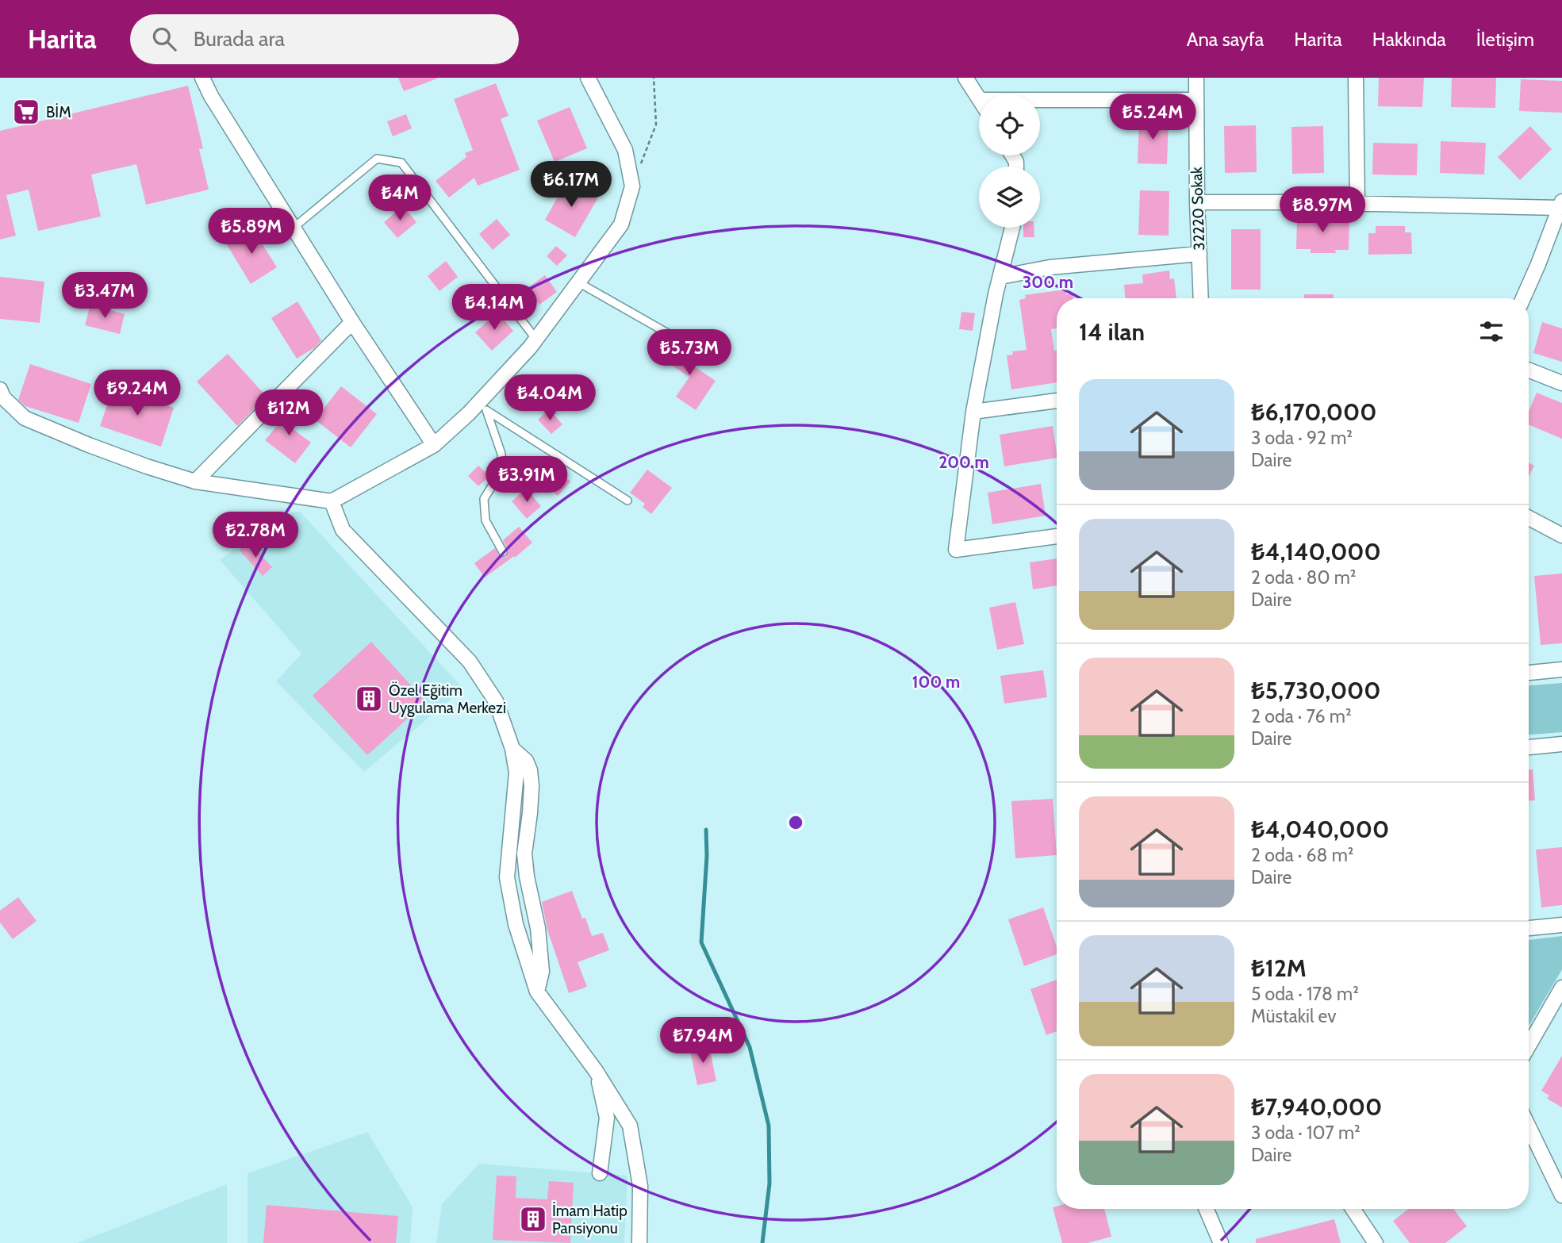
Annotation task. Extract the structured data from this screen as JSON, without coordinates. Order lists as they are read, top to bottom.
{
  "streets": {
    "street": ["32220 Sokak"]
  },
  "places": {
    "supermarket": ["BİM"],
    "building": ["Özel Eğitim Uygulama Merkezi", "İmam Hatip Pansiyonu"]
  },
  "page": {
    "header": "Harita",
    "search": "Burada ara",
    "nav": [
      "Ana sayfa",
      "Harita",
      "Hakkında",
      "İletişim"
    ],
    "price": [
      "₺5.24M",
      "₺6.17M",
      "₺4M",
      "₺8.97M",
      "₺5.89M",
      "₺3.47M",
      "₺4.14M",
      "₺5.73M",
      "₺9.24M",
      "₺4.04M",
      "₺12M",
      "₺3.91M",
      "₺2.78M",
      "₺7.94M"
    ],
    "heading": "14 ilan",
    "list": [
      {
        "name": "₺6,170,000",
        "note": "3 oda · 92 m² · Daire"
      },
      {
        "name": "₺4,140,000",
        "note": "2 oda · 80 m² · Daire"
      },
      {
        "name": "₺5,730,000",
        "note": "2 oda · 76 m² · Daire"
      },
      {
        "name": "₺4,040,000",
        "note": "2 oda · 68 m² · Daire"
      },
      {
        "name": "₺12M",
        "note": "5 oda · 178 m² · Müstakil ev"
      },
      {
        "name": "₺7,940,000",
        "note": "3 oda · 107 m² · Daire"
      }
    ]
  },
  "rings": ["300 m", "200 m", "100 m"]
}
